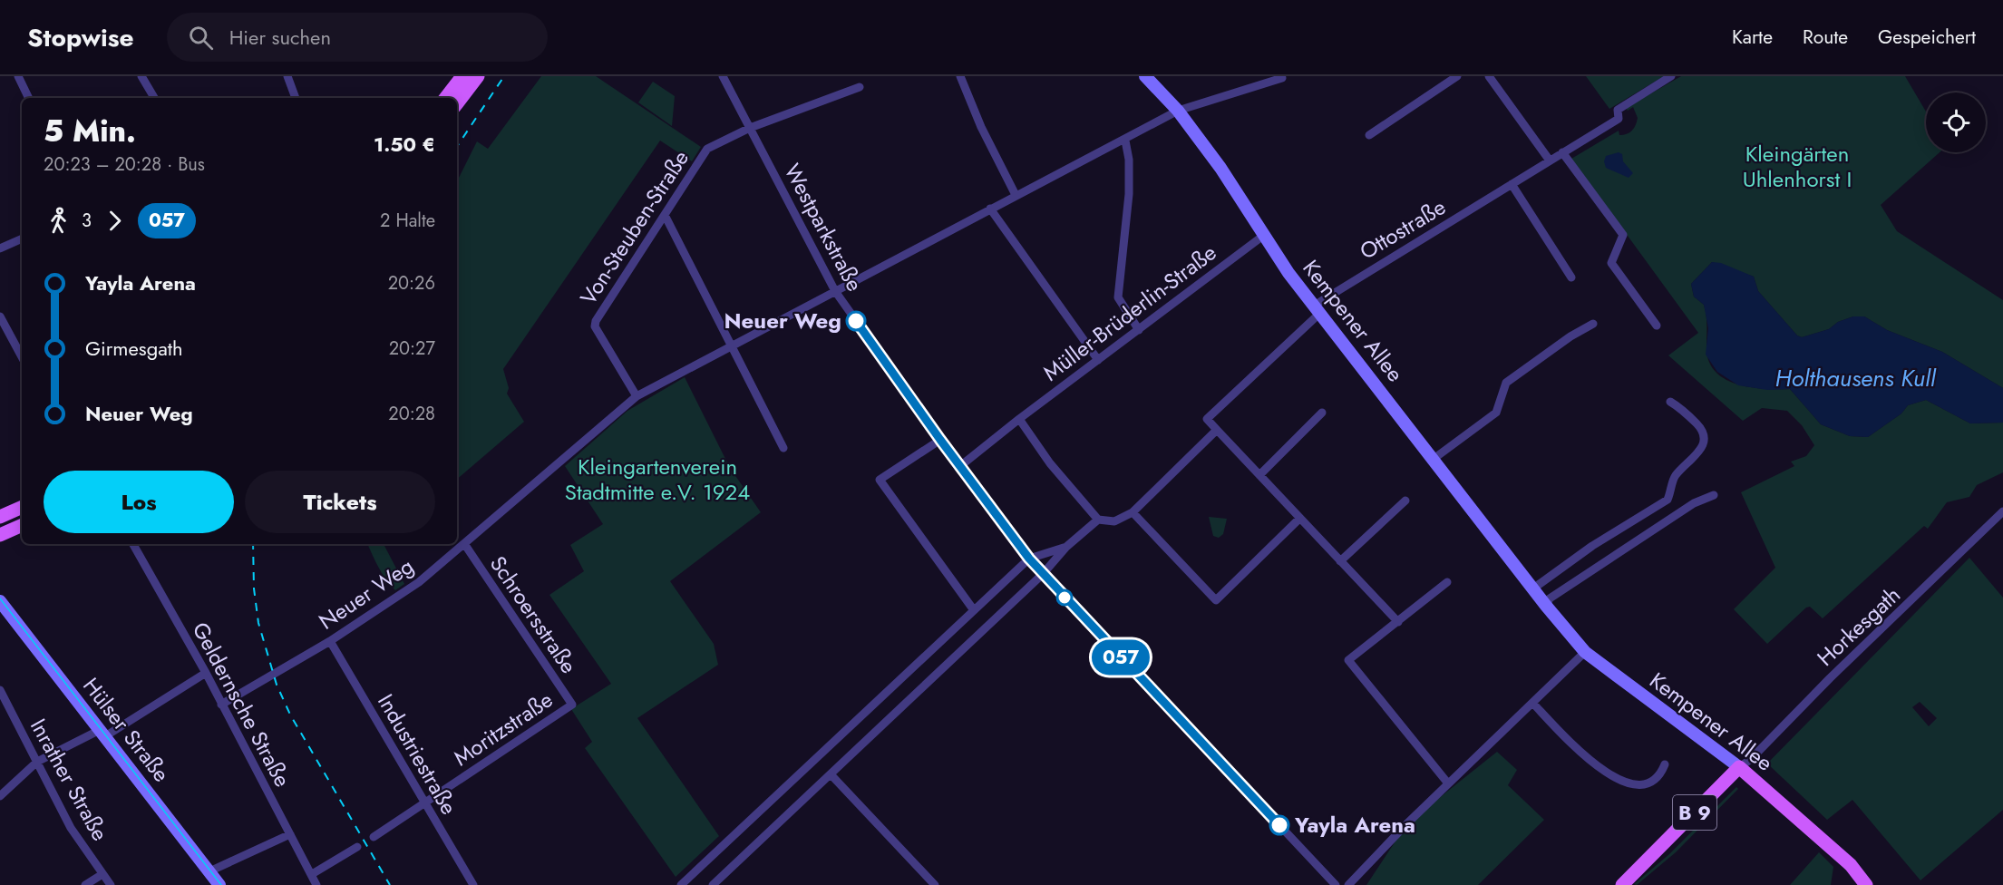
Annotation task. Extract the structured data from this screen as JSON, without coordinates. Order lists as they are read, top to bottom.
{
  "streets": {
    "main road": ["Kempener Allee", "B 9"],
    "street": [
      "Von-Steuben-Straße",
      "Westparkstraße",
      "Ottostraße",
      "Müller-Brüderlin-Straße",
      "Neuer Weg",
      "Schroersstraße",
      "Horkesgath",
      "Geldernsche Straße",
      "Moritzstraße",
      "Hülser Straße",
      "Industriestraße",
      "Inrather Straße"
    ]
  },
  "crossings": [
    ["Von-Steuben-Straße", "Westparkstraße"],
    ["Von-Steuben-Straße", "Neuer Weg"],
    ["Westparkstraße", "Müller-Brüderlin-Straße"],
    ["Westparkstraße", "Neuer Weg"],
    ["Ottostraße", "Kempener Allee"],
    ["Müller-Brüderlin-Straße", "Kempener Allee"],
    ["Kempener Allee", "Neuer Weg"],
    ["Kempener Allee", "Horkesgath"],
    ["Kempener Allee", "B 9"],
    ["Neuer Weg", "Schroersstraße"],
    ["Neuer Weg", "Geldernsche Straße"],
    ["Neuer Weg", "Industriestraße"],
    ["Schroersstraße", "Moritzstraße"],
    ["Horkesgath", "B 9"],
    ["Moritzstraße", "Industriestraße"]
  ],
  "water": ["Holthausens Kull"],
  "parks": ["Kleingärten Uhlenhorst I", "Kleingartenverein Stadtmitte e.V. 1924"],
  "places": ["Neuer Weg", "Yayla Arena"],
  "lines": ["bus line 057"],
  "page": {
    "header": "Stopwise",
    "search": "Hier suchen",
    "nav": ["Karte", "Route", "Gespeichert"],
    "on_map": "057",
    "heading": ["5 Min.", "20:23 – 20:28 · Bus", "1.50 €"],
    "legs": ["3", "057", "2 Halte"],
    "list": [
      {
        "name": "Yayla Arena",
        "value": "20:26"
      },
      {
        "name": "Girmesgath",
        "value": "20:27"
      },
      {
        "name": "Neuer Weg",
        "value": "20:28"
      }
    ],
    "buttons": ["Los", "Tickets"]
  }
}
